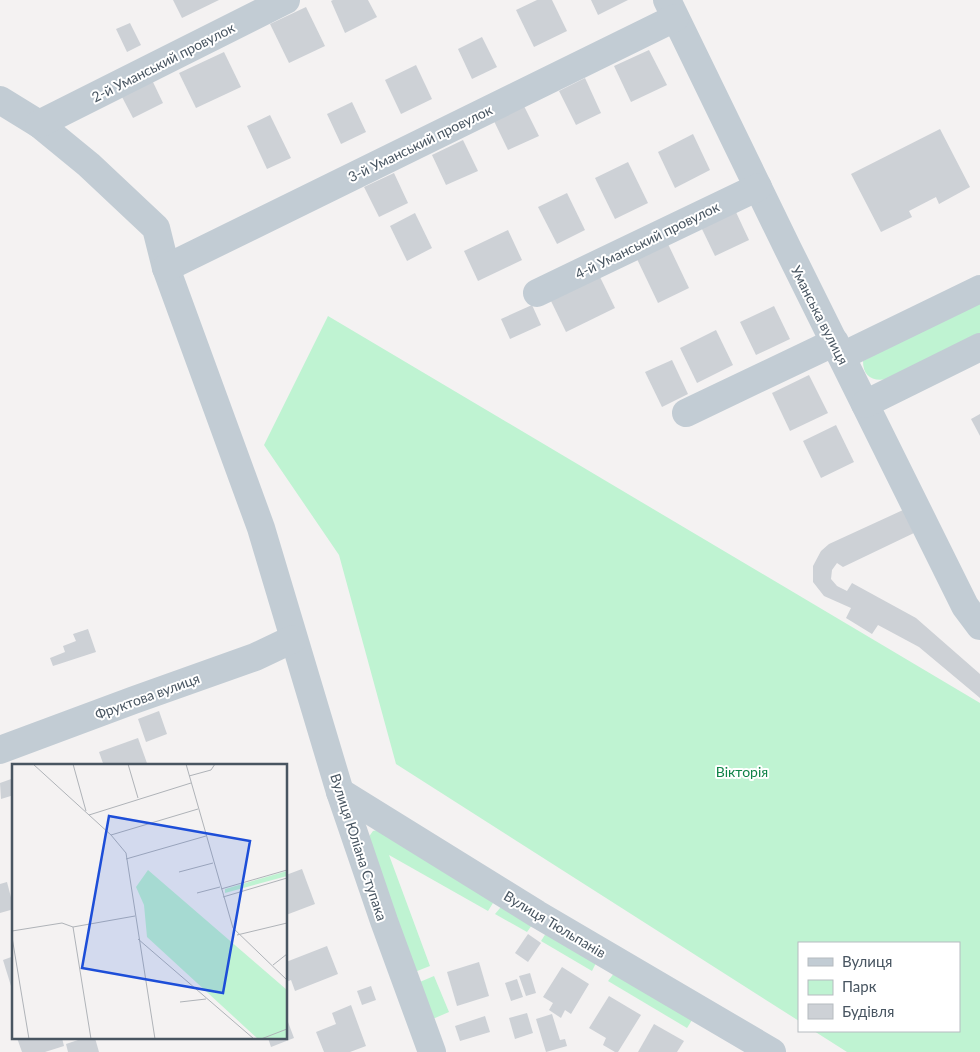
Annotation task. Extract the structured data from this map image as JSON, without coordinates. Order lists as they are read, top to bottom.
{
  "streets": {
    "street": [
      "2-й Уманський провулок",
      "3-й Уманський провулок",
      "4-й Уманський провулок",
      "Уманська вулиця",
      "Фруктова вулиця",
      "Вулиця Юліана Ступака",
      "Вулиця Тюльпанів"
    ]
  },
  "crossings": [
    ["2-й Уманський провулок", "Вулиця Юліана Ступака"],
    ["3-й Уманський провулок", "Уманська вулиця"],
    ["3-й Уманський провулок", "Вулиця Юліана Ступака"],
    ["4-й Уманський провулок", "Уманська вулиця"],
    ["Фруктова вулиця", "Вулиця Юліана Ступака"],
    ["Вулиця Юліана Ступака", "Вулиця Тюльпанів"]
  ],
  "parks": ["Вікторія"],
  "legend": ["Вулиця", "Парк", "Будівля"]
}
